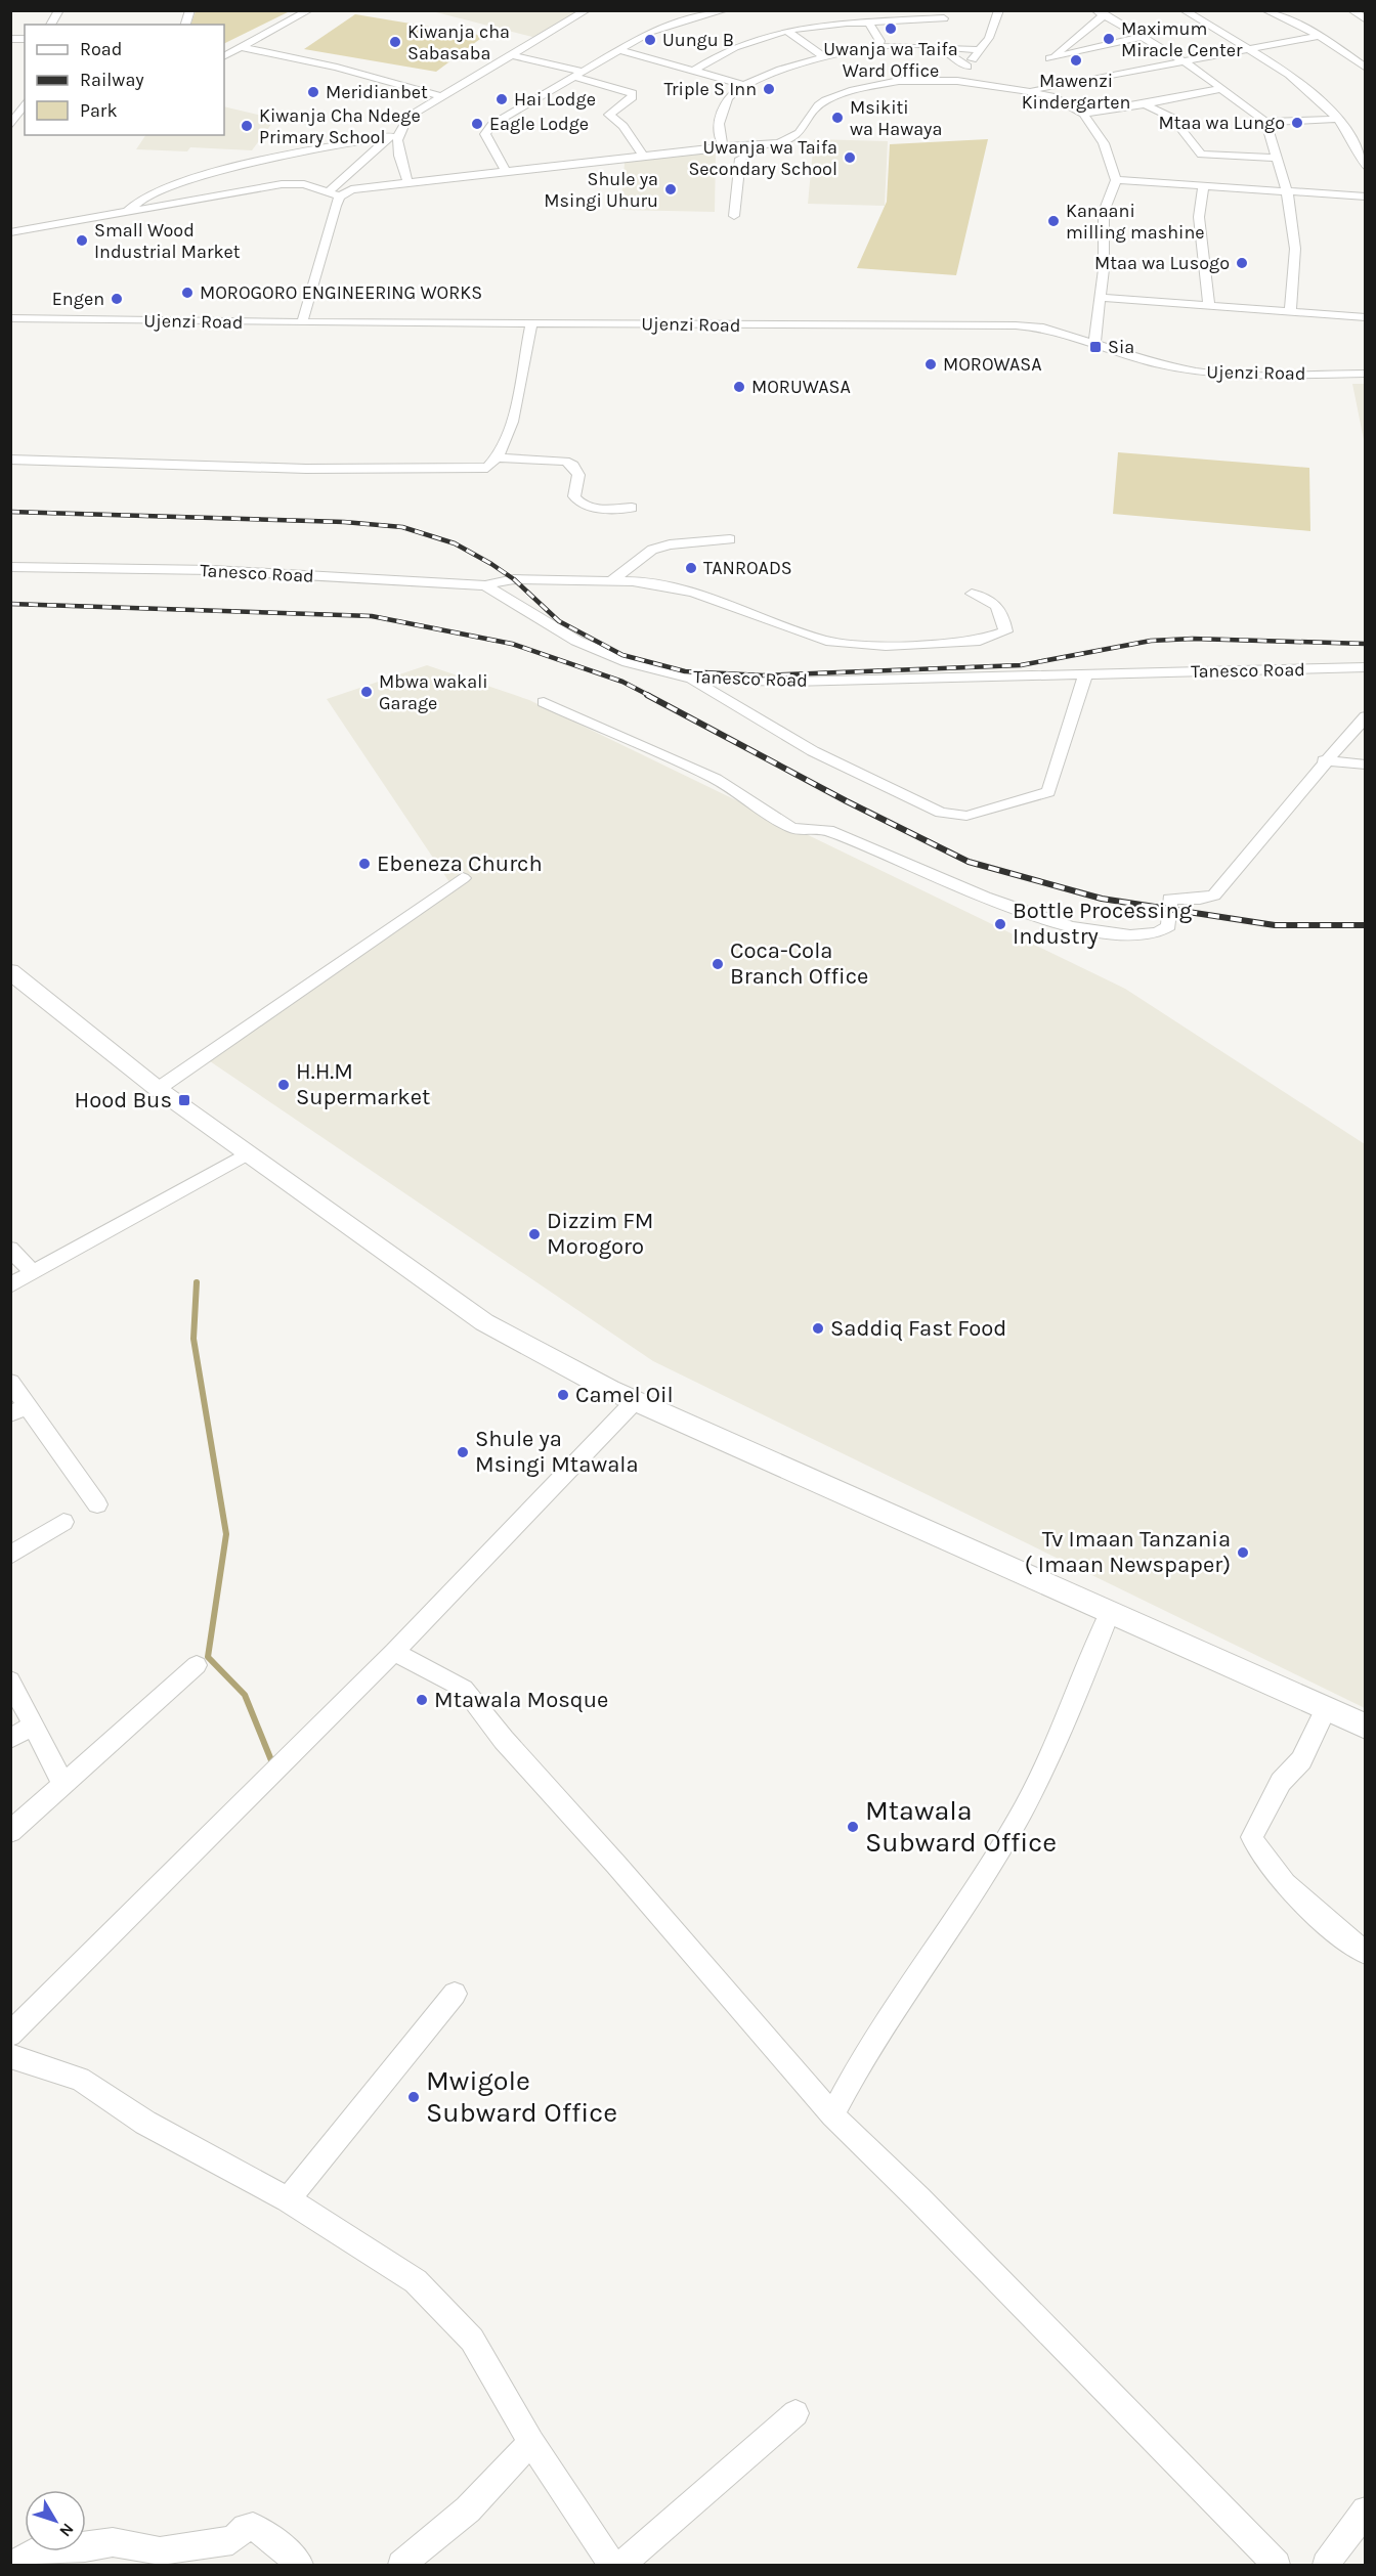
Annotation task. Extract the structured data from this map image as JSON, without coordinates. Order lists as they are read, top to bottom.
{
  "streets": {
    "street": ["Ujenzi Road", "Tanesco Road"]
  },
  "places": {
    "other": [
      "Uwanja wa Taifa Ward Office",
      "Maximum Miracle Center",
      "Uungu B",
      "Kiwanja cha Sabasaba",
      "Mawenzi Kindergarten",
      "Triple S Inn",
      "Meridianbet",
      "Hai Lodge",
      "Msikiti wa Hawaya",
      "Mtaa wa Lungo",
      "Eagle Lodge",
      "Kiwanja Cha Ndege Primary School",
      "Uwanja wa Taifa Secondary School",
      "Shule ya Msingi Uhuru",
      "Kanaani milling mashine",
      "Small Wood Industrial Market",
      "Mtaa wa Lusogo",
      "MOROGORO ENGINEERING WORKS",
      "Engen",
      "MOROWASA",
      "MORUWASA",
      "TANROADS",
      "Mbwa wakali Garage",
      "Ebeneza Church",
      "Bottle Processing Industry",
      "Coca-Cola Branch Office",
      "H.H.M Supermarket",
      "Dizzim FM Morogoro",
      "Saddiq Fast Food",
      "Camel Oil",
      "Shule ya Msingi Mtawala",
      "Tv Imaan Tanzania ( Imaan Newspaper)",
      "Mtawala Mosque",
      "Mtawala Subward Office",
      "Mwigole Subward Office"
    ],
    "transit": ["Sia", "Hood Bus"]
  },
  "legend": ["Road", "Railway", "Park"],
  "north": "bottom right"
}
